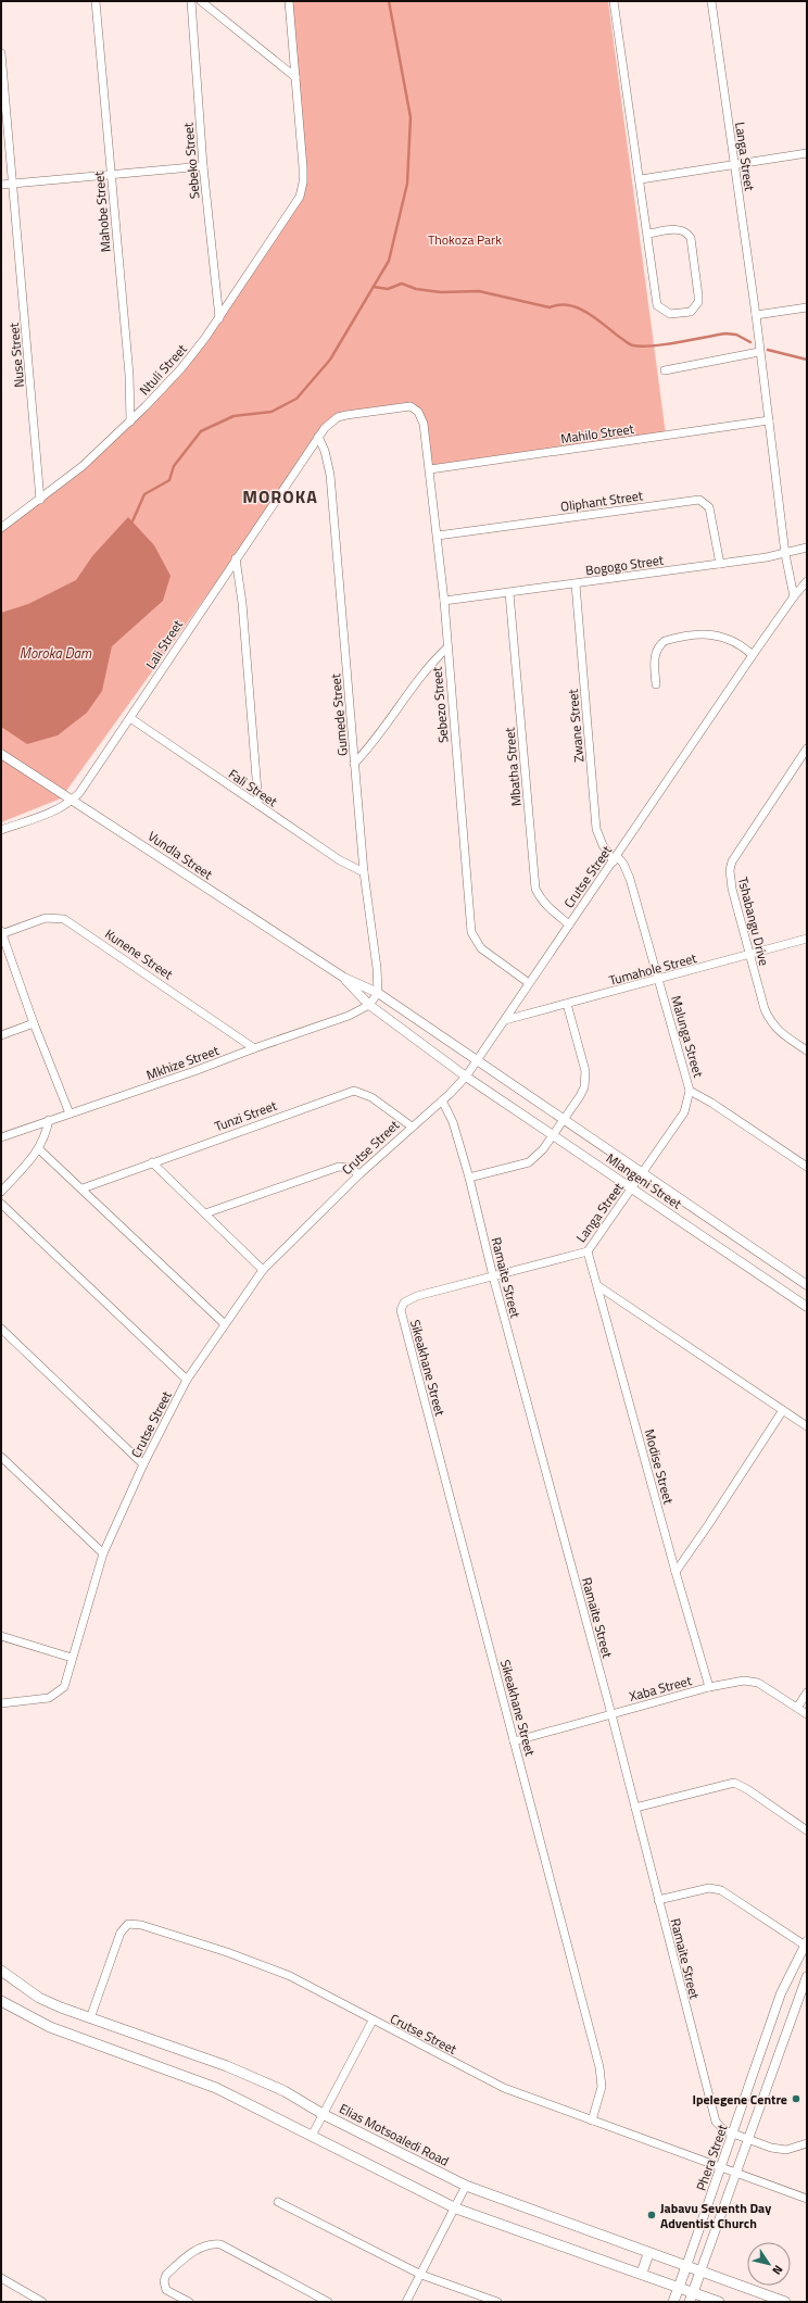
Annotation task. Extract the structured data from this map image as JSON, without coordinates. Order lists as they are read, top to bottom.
{
  "streets": {
    "main road": ["Elias Motsoaledi Road", "Phera Street"],
    "street": [
      "Langa Street",
      "Sebeko Street",
      "Mahobe Street",
      "Nuse Street",
      "Ntuli Street",
      "Mahilo Street",
      "Oliphant Street",
      "Bogogo Street",
      "Lali Street",
      "Sebezo Street",
      "Gumede Street",
      "Zwane Street",
      "Mbatha Street",
      "Fali Street",
      "Vundla Street",
      "Crutse Street",
      "Tshabangu Drive",
      "Kunene Street",
      "Tumahole Street",
      "Malunga Street",
      "Mkhize Street",
      "Tunzi Street",
      "Mlangeni Street",
      "Ramaite Street",
      "Sikeakhane Street",
      "Modise Street",
      "Xaba Street"
    ]
  },
  "crossings": [
    ["Langa Street", "Mahilo Street"],
    ["Langa Street", "Bogogo Street"],
    ["Langa Street", "Crutse Street"],
    ["Langa Street", "Malunga Street"],
    ["Langa Street", "Mlangeni Street"],
    ["Langa Street", "Ramaite Street"],
    ["Langa Street", "Sikeakhane Street"],
    ["Langa Street", "Modise Street"],
    ["Sebeko Street", "Ntuli Street"],
    ["Mahobe Street", "Ntuli Street"],
    ["Nuse Street", "Ntuli Street"],
    ["Mahilo Street", "Sebezo Street"],
    ["Oliphant Street", "Bogogo Street"],
    ["Oliphant Street", "Sebezo Street"],
    ["Bogogo Street", "Sebezo Street"],
    ["Bogogo Street", "Zwane Street"],
    ["Bogogo Street", "Mbatha Street"],
    ["Lali Street", "Sebezo Street"],
    ["Lali Street", "Gumede Street"],
    ["Lali Street", "Fali Street"],
    ["Lali Street", "Vundla Street"],
    ["Sebezo Street", "Crutse Street"],
    ["Gumede Street", "Fali Street"],
    ["Gumede Street", "Vundla Street"],
    ["Zwane Street", "Crutse Street"],
    ["Zwane Street", "Malunga Street"],
    ["Mbatha Street", "Crutse Street"],
    ["Vundla Street", "Crutse Street"],
    ["Vundla Street", "Mkhize Street"],
    ["Vundla Street", "Mlangeni Street"],
    ["Crutse Street", "Tumahole Street"],
    ["Crutse Street", "Malunga Street"],
    ["Crutse Street", "Tunzi Street"],
    ["Crutse Street", "Mlangeni Street"],
    ["Crutse Street", "Ramaite Street"],
    ["Crutse Street", "Sikeakhane Street"],
    ["Crutse Street", "Elias Motsoaledi Road"],
    ["Crutse Street", "Phera Street"],
    ["Tshabangu Drive", "Tumahole Street"],
    ["Kunene Street", "Mkhize Street"],
    ["Tumahole Street", "Malunga Street"],
    ["Ramaite Street", "Xaba Street"],
    ["Ramaite Street", "Phera Street"],
    ["Sikeakhane Street", "Xaba Street"],
    ["Modise Street", "Xaba Street"],
    ["Elias Motsoaledi Road", "Phera Street"]
  ],
  "districts": ["MOROKA"],
  "water": ["Moroka Dam"],
  "parks": ["Thokoza Park"],
  "places": ["Ipelegene Centre", "Jabavu Seventh Day Adventist Church"],
  "north": "bottom right"
}
